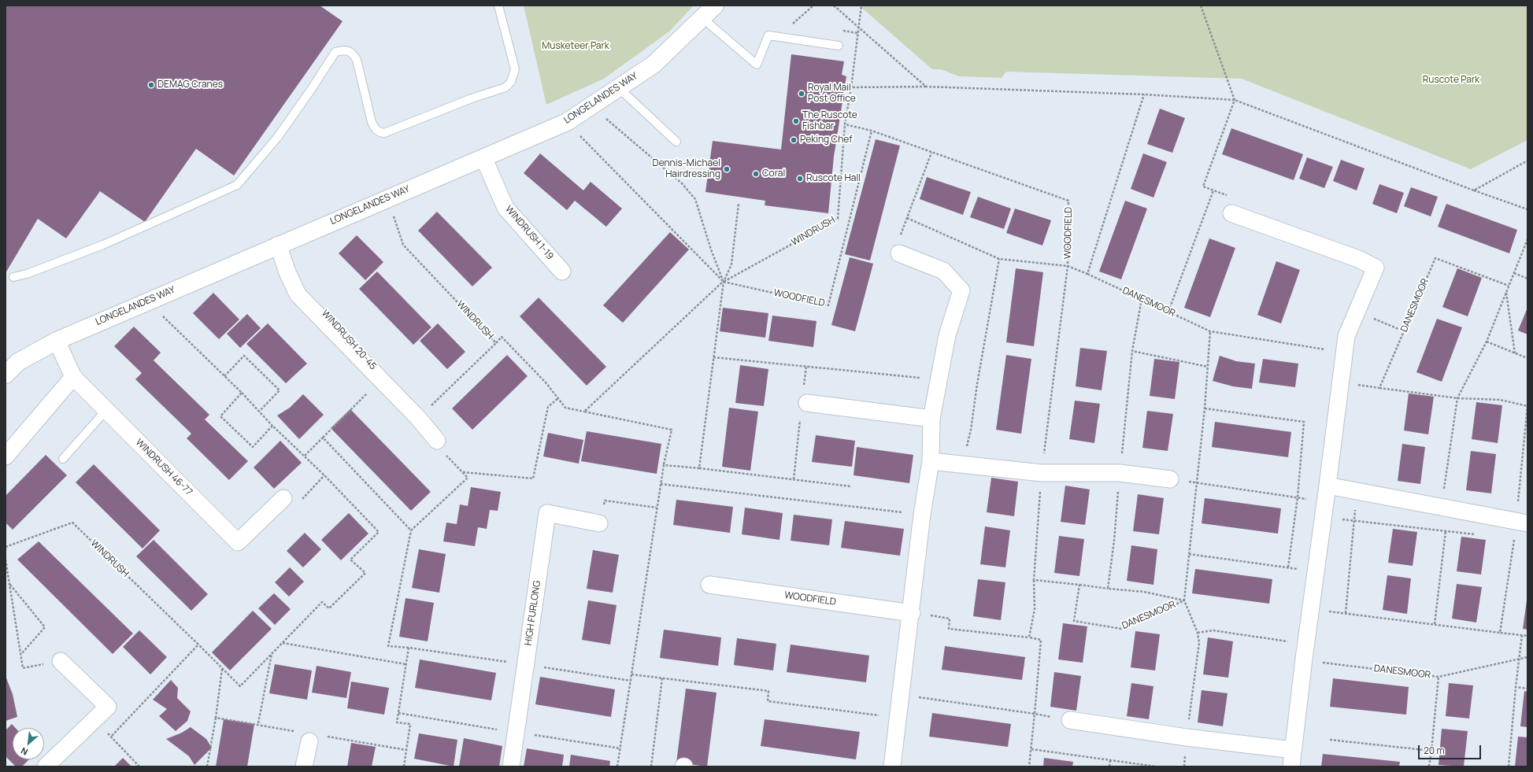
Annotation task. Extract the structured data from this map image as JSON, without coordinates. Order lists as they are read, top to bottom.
{
  "streets": {
    "street": [
      "LONGELANDES WAY",
      "WINDRUSH 1-19",
      "WOODFIELD",
      "WINDRUSH 20-45",
      "WINDRUSH 46-77",
      "HIGH FURLONG"
    ],
    "path": ["WINDRUSH", "DANESMOOR"]
  },
  "crossings": [
    ["LONGELANDES WAY", "WINDRUSH"],
    ["LONGELANDES WAY", "WINDRUSH 1-19"],
    ["LONGELANDES WAY", "WINDRUSH 20-45"],
    ["LONGELANDES WAY", "WINDRUSH 46-77"],
    ["WINDRUSH", "WOODFIELD"],
    ["WOODFIELD", "DANESMOOR"]
  ],
  "parks": ["Musketeer Park", "Ruscote Park"],
  "places": [
    "DEMAG Cranes",
    "Royal Mail Post Office",
    "The Ruscote Fishbar",
    "Peking Chef",
    "Dennis-Michael Hairdressing",
    "Coral",
    "Ruscote Hall"
  ],
  "scale_bar": "20 m",
  "north": "bottom left"
}
